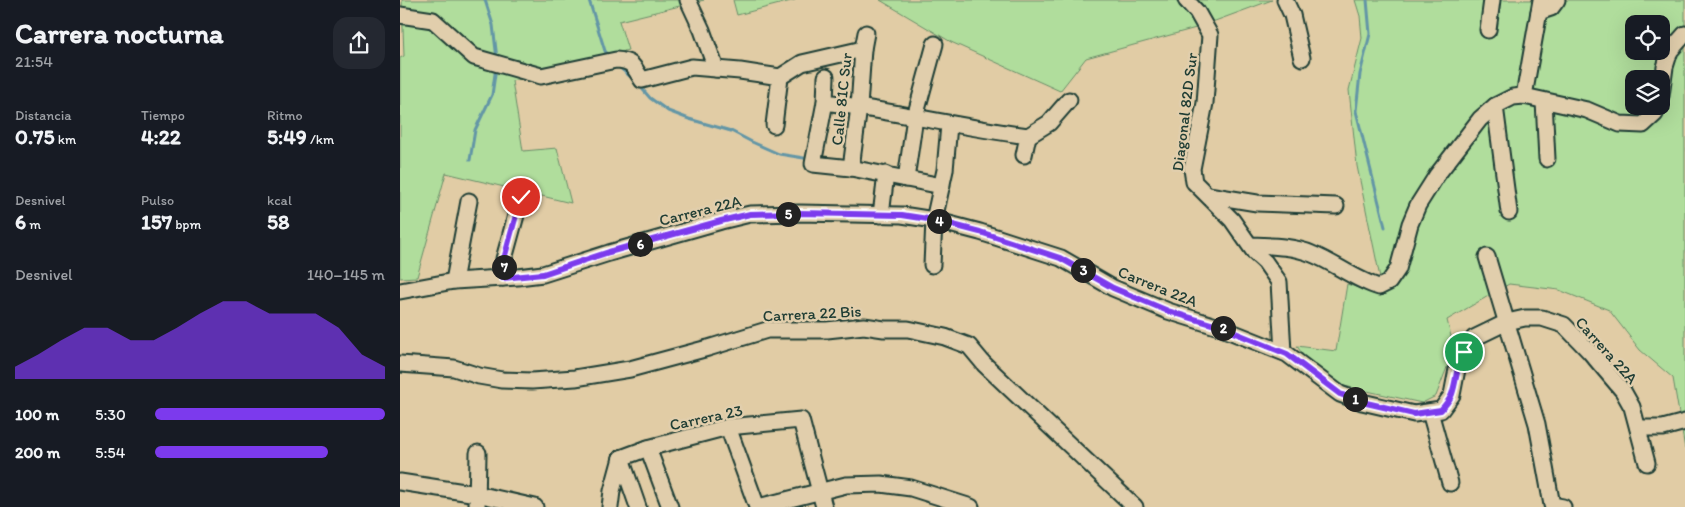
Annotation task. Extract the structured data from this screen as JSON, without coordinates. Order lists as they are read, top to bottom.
{
  "streets": {
    "street": [
      "Calle 81C Sur",
      "Diagonal 82D Sur",
      "Carrera 22A",
      "Carrera 22 Bis",
      "Carrera 23"
    ]
  },
  "crossings": [
    ["Diagonal 82D Sur", "Carrera 22A"]
  ],
  "page": {
    "heading": ["Carrera nocturna", "21:54"],
    "stats": [
      ["Distancia", "0.75 km"],
      ["Tiempo", "4:22"],
      ["Ritmo", "5:49 /km"],
      ["Desnivel", "6 m"],
      ["Pulso", "157 bpm"],
      ["kcal", "58"]
    ],
    "pins": [
      "5",
      "4",
      "6",
      "7",
      "3",
      "2",
      "1"
    ],
    "chart": ["Desnivel", "140–145 m"],
    "list": [
      {
        "name": "100 m",
        "note": "5:30"
      },
      {
        "name": "200 m",
        "note": "5:54"
      }
    ]
  }
}
